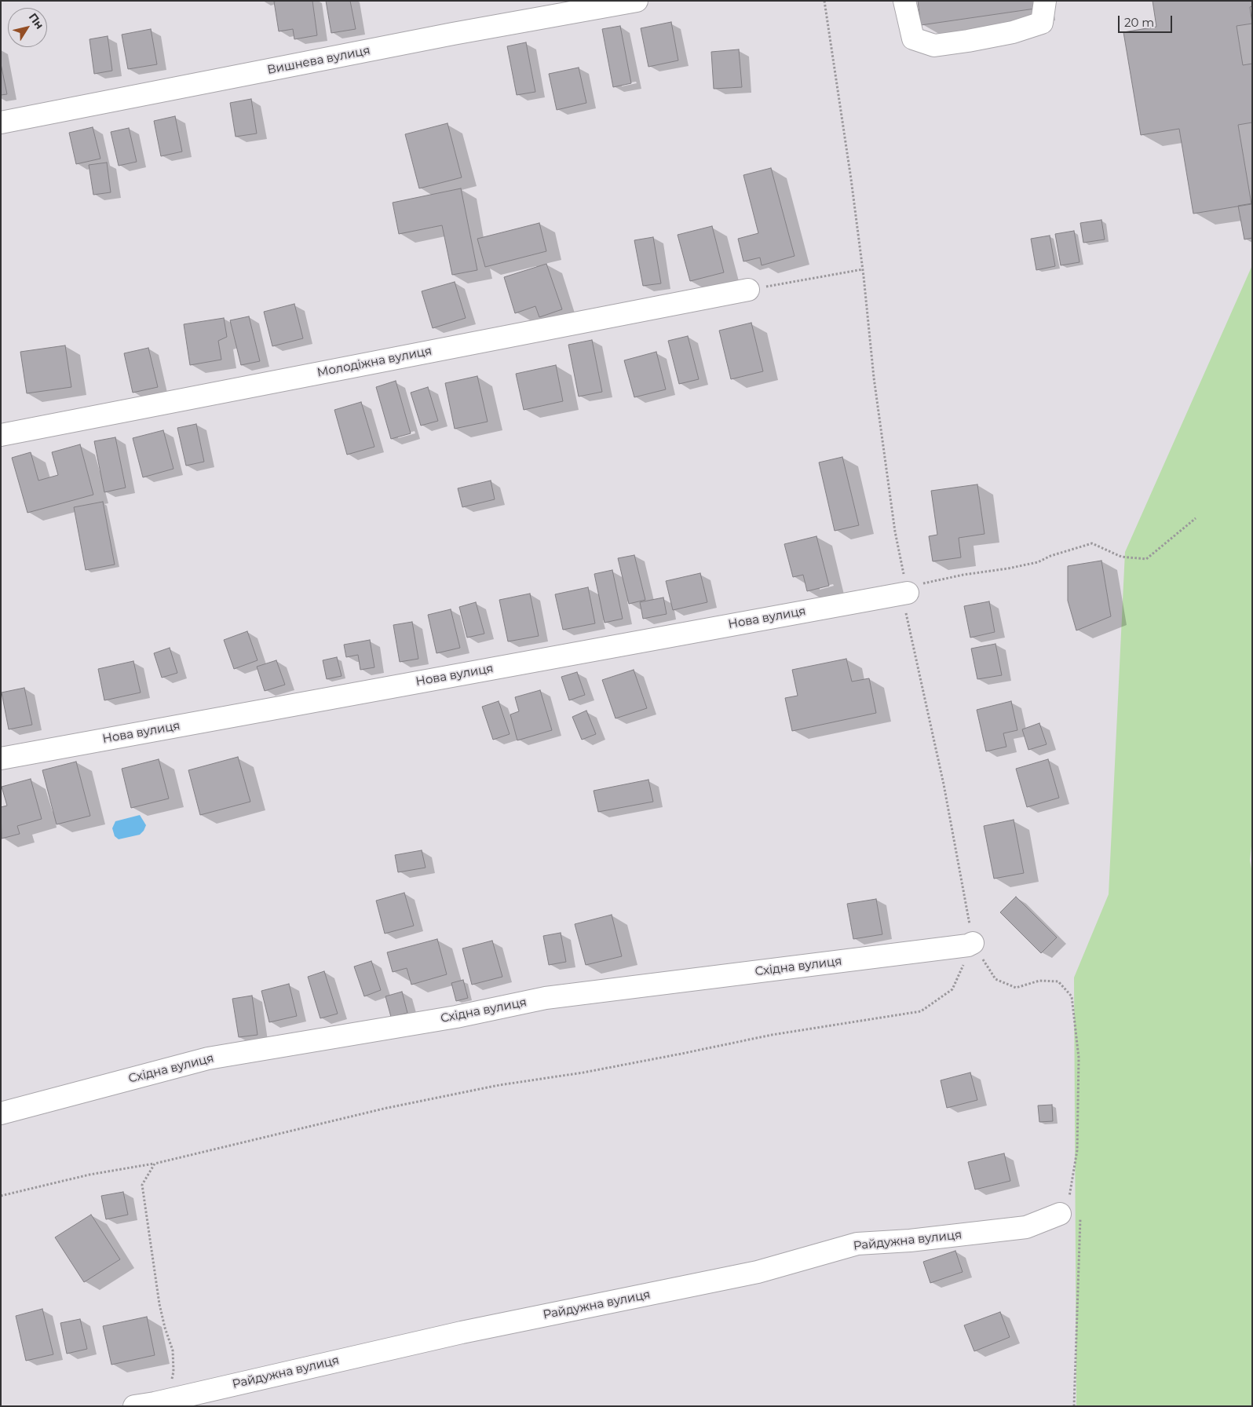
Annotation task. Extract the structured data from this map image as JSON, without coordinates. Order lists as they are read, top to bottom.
{
  "streets": {
    "street": [
      "Вишнева вулиця",
      "Молодіжна вулиця",
      "Нова вулиця",
      "Східна вулиця",
      "Райдужна вулиця"
    ]
  },
  "scale_bar": "20 m",
  "north": "top right"
}
